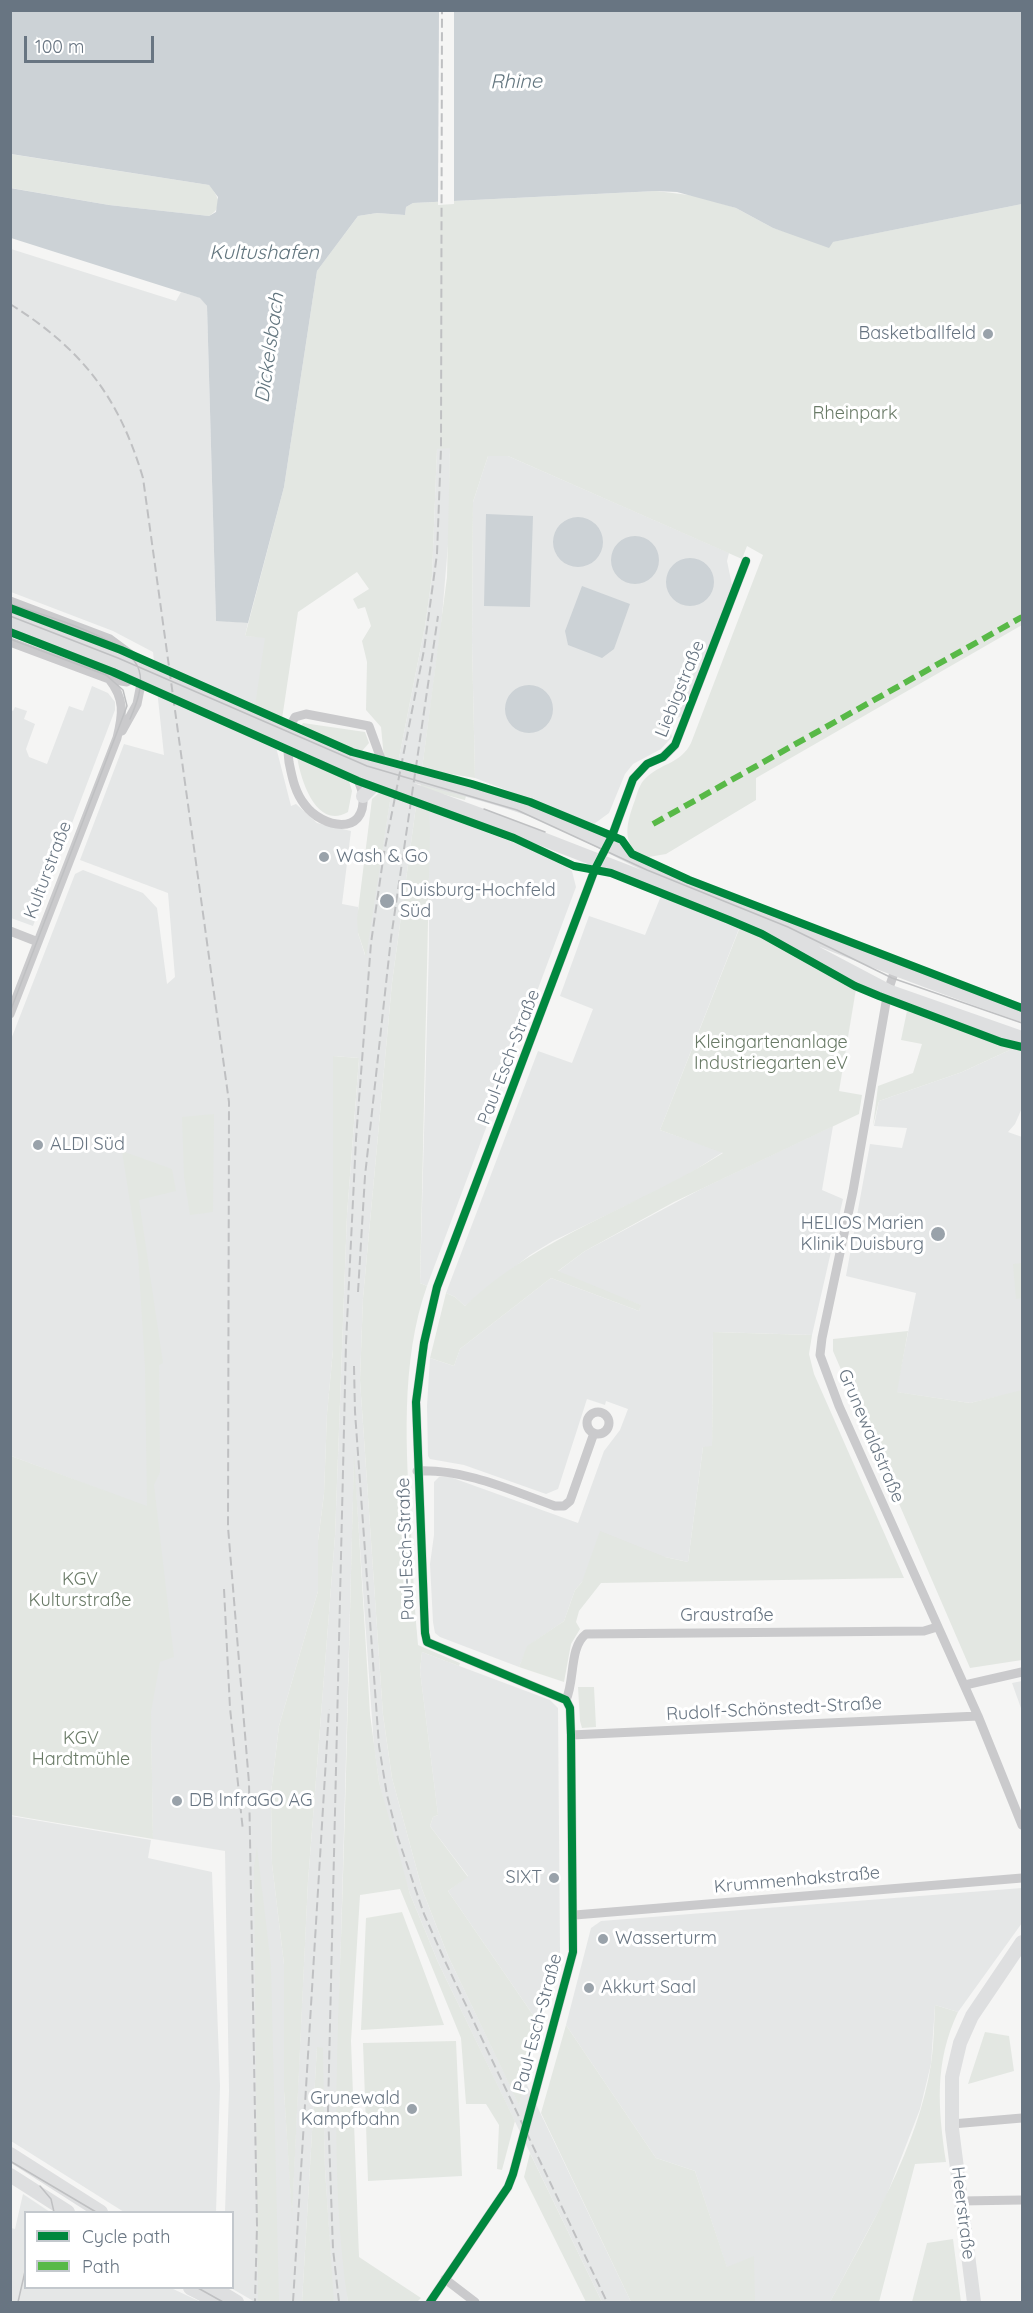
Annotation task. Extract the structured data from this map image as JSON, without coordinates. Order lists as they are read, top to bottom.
{
  "streets": {
    "street": [
      "Liebigstraße",
      "Kulturstraße",
      "Paul-Esch-Straße",
      "Grunewaldstraße",
      "Graustraße",
      "Rudolf-Schönstedt-Straße",
      "Krummenhakstraße",
      "Heerstraße"
    ]
  },
  "crossings": [
    ["Liebigstraße", "Paul-Esch-Straße"],
    ["Paul-Esch-Straße", "Graustraße"],
    ["Paul-Esch-Straße", "Rudolf-Schönstedt-Straße"],
    ["Paul-Esch-Straße", "Krummenhakstraße"],
    ["Grunewaldstraße", "Graustraße"],
    ["Grunewaldstraße", "Rudolf-Schönstedt-Straße"]
  ],
  "water": ["Rhine", "Kultushafen", "Dickelsbach"],
  "parks": [
    "Rheinpark",
    "Kleingartenanlage Industriegarten eV",
    "KGV Kulturstraße",
    "KGV Hardtmühle"
  ],
  "places": [
    "Basketballfeld",
    "Wash & Go",
    "Duisburg-Hochfeld Süd",
    "ALDI Süd",
    "HELIOS Marien Klinik Duisburg",
    "DB InfraGO AG",
    "SIXT",
    "Wasserturm",
    "Akkurt Saal",
    "Grunewald Kampfbahn"
  ],
  "legend": ["Cycle path", "Path"],
  "scale_bar": "100 m"
}
